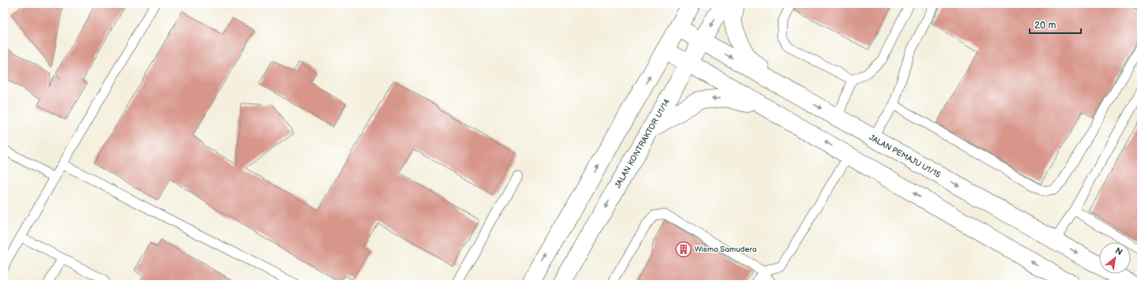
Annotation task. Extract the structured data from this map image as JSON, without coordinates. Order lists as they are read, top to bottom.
{
  "streets": {
    "street": ["JALAN KONTRAKTOR U1/14", "JALAN PEMAJU U1/15"]
  },
  "crossings": [
    ["JALAN KONTRAKTOR U1/14", "JALAN PEMAJU U1/15"]
  ],
  "places": {
    "building": ["Wisma Samudera"]
  },
  "scale_bar": "20 m",
  "north": "top right"
}
